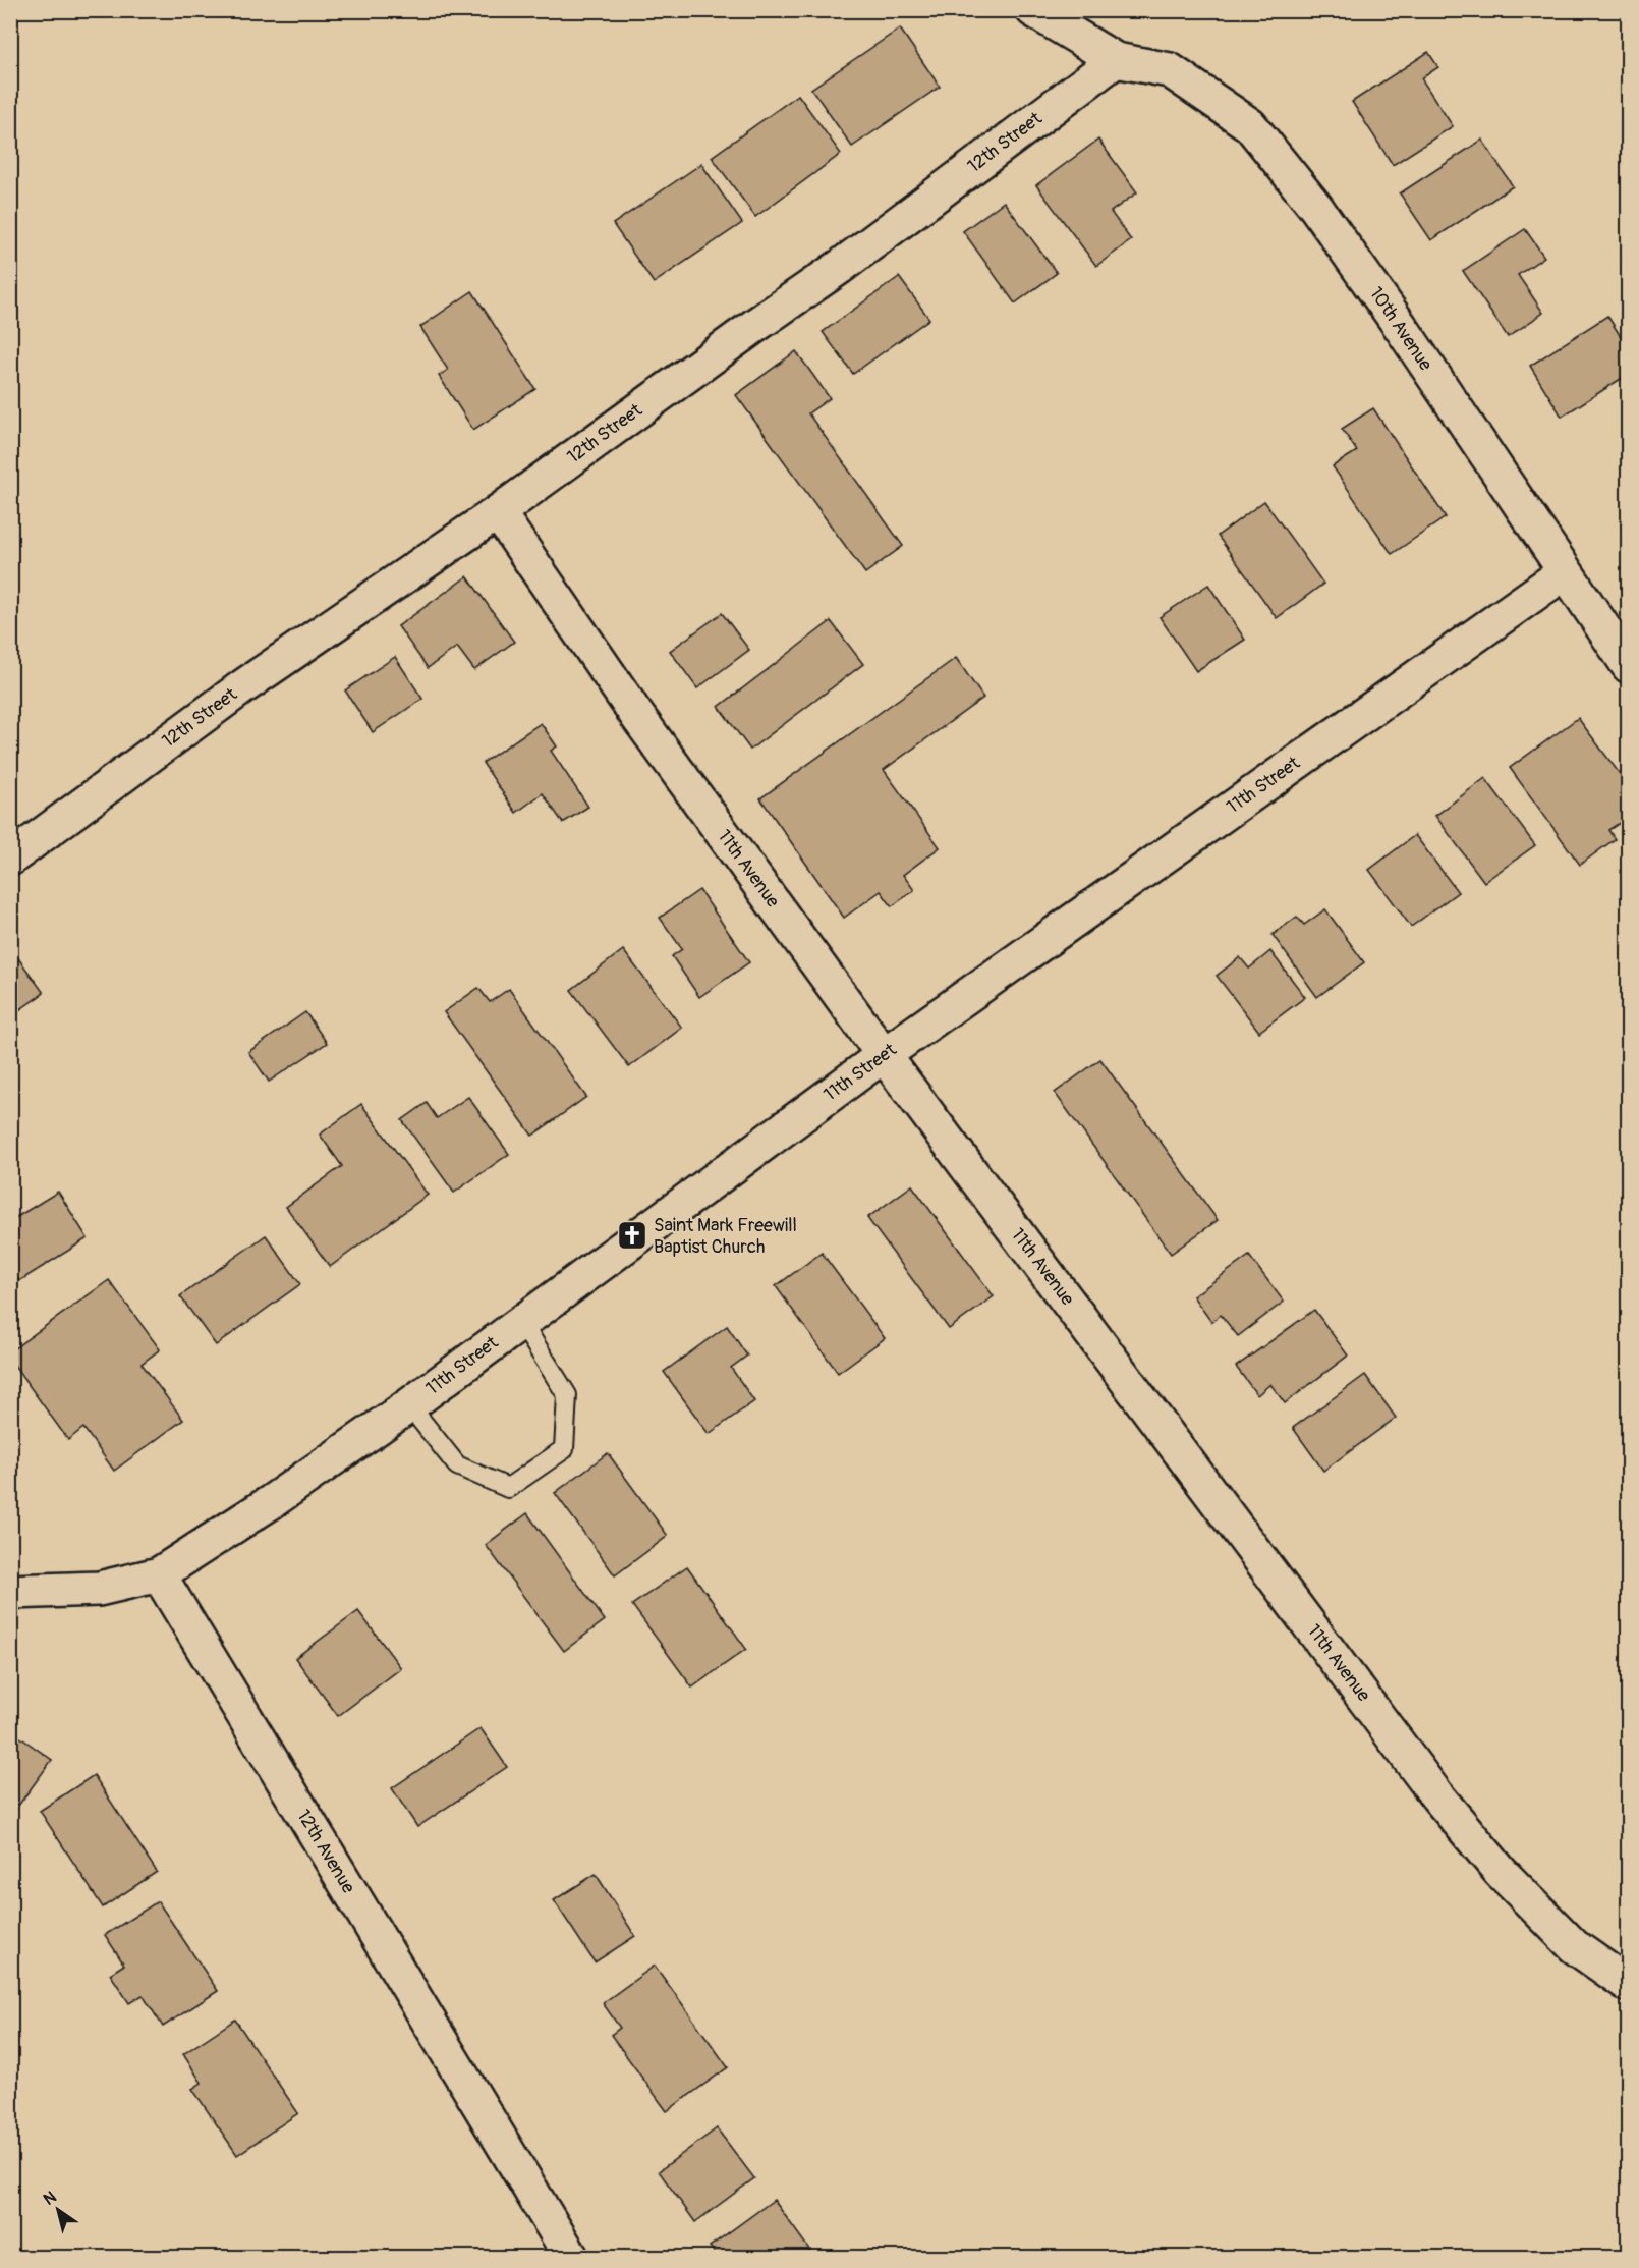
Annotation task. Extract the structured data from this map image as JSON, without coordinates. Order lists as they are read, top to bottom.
{
  "streets": {
    "street": [
      "12th Street",
      "10th Avenue",
      "11th Street",
      "11th Avenue",
      "12th Avenue"
    ]
  },
  "crossings": [
    ["12th Street", "10th Avenue"],
    ["12th Street", "11th Avenue"],
    ["10th Avenue", "11th Street"],
    ["11th Street", "11th Avenue"],
    ["11th Street", "12th Avenue"]
  ],
  "places": {
    "church": ["Saint Mark Freewill Baptist Church"]
  },
  "north": "top left"
}
